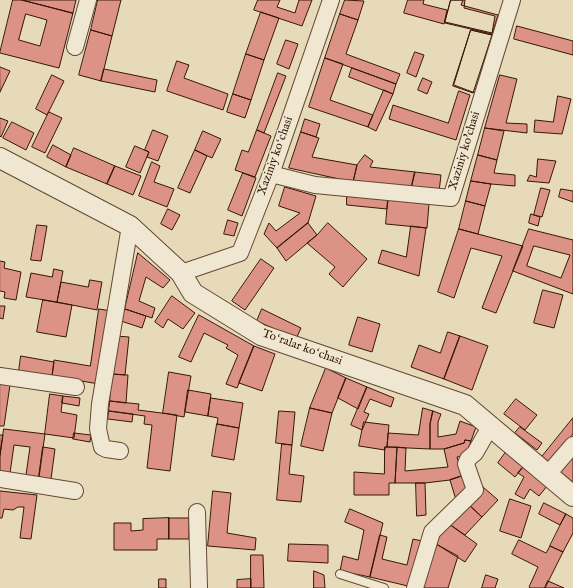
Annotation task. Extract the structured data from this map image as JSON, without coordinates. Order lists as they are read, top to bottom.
{
  "streets": {
    "street": ["Xaziniy ko'chasi", "Xaziniy koʻchasi", "Toʻralar koʻchasi"]
  },
  "crossings": [
    ["Xaziniy ko'chasi", "Xaziniy koʻchasi"],
    ["Xaziniy koʻchasi", "Toʻralar koʻchasi"]
  ]
}
